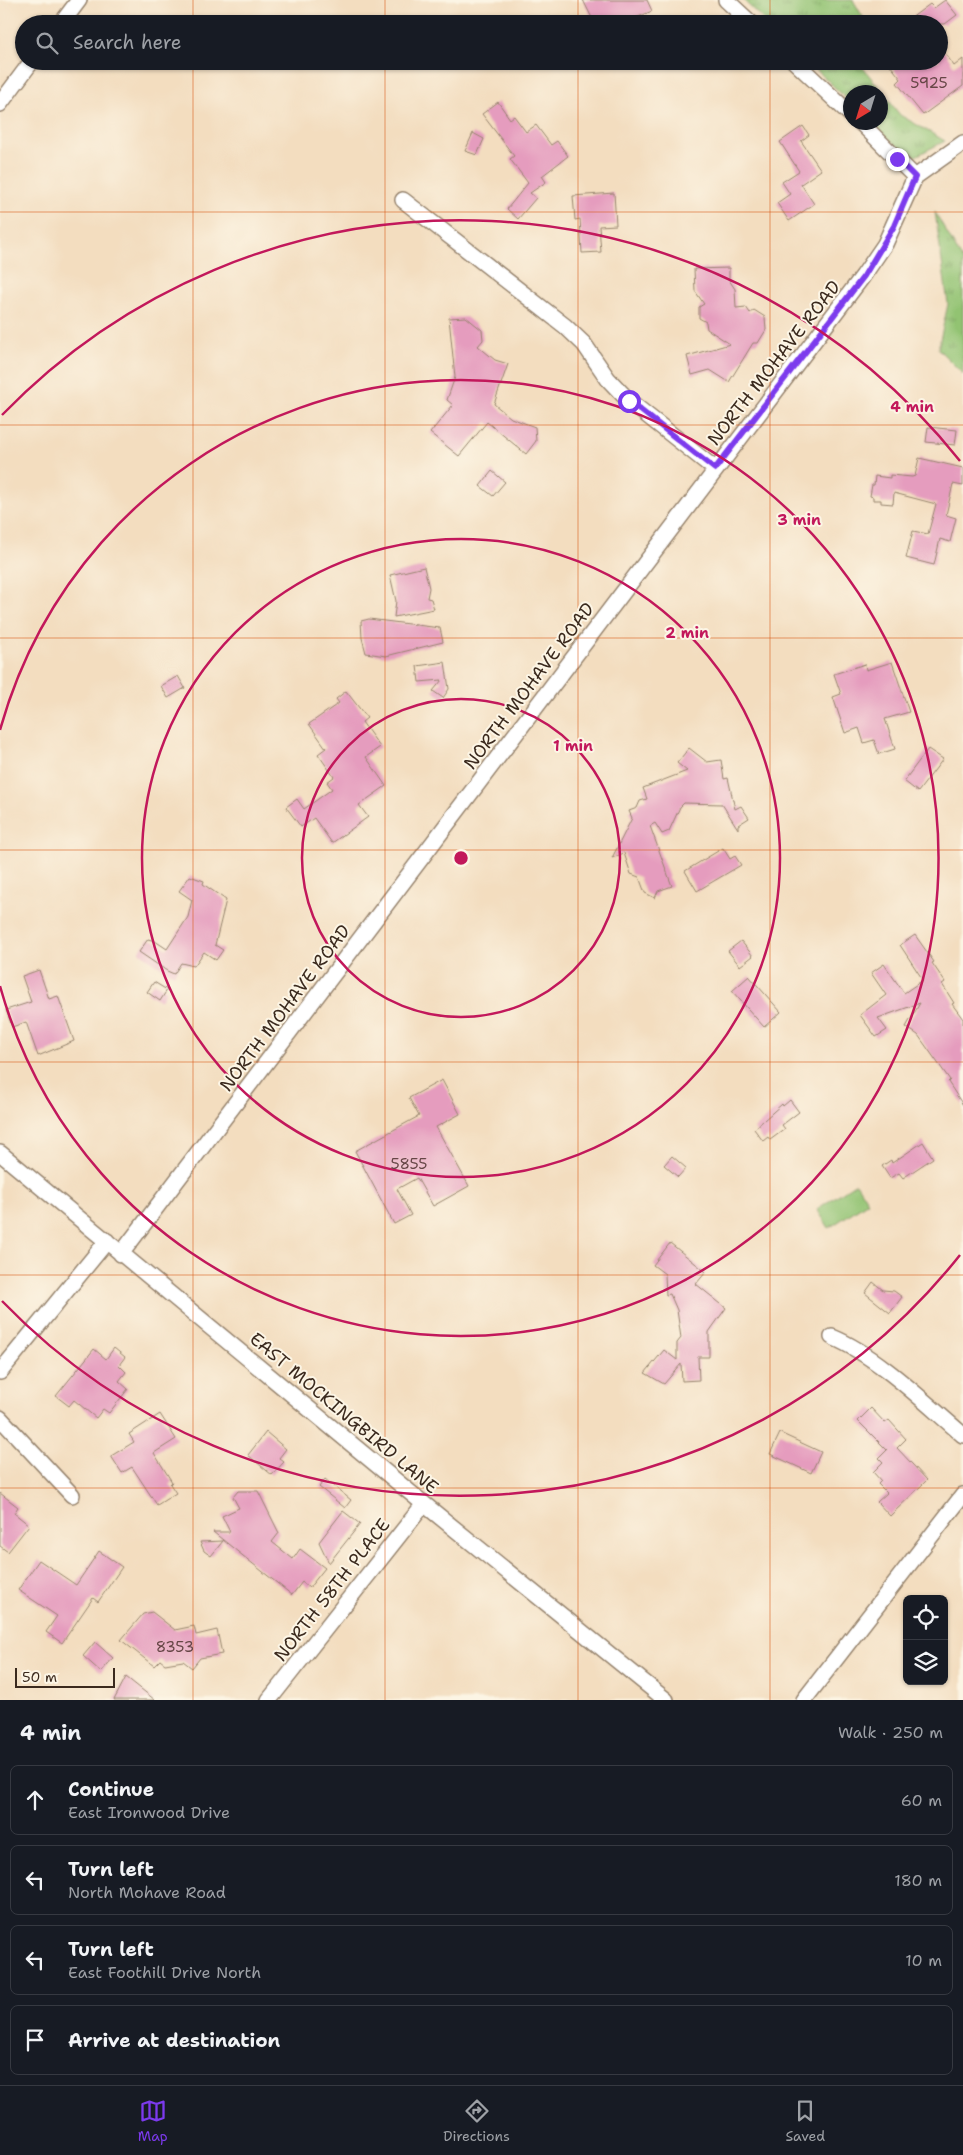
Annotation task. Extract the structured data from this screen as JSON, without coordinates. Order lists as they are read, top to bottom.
{
  "streets": {
    "street": ["NORTH MOHAVE ROAD", "EAST MOCKINGBIRD LANE", "NORTH 58TH PLACE"]
  },
  "crossings": [
    ["NORTH MOHAVE ROAD", "EAST MOCKINGBIRD LANE"],
    ["EAST MOCKINGBIRD LANE", "NORTH 58TH PLACE"]
  ],
  "house_numbers": ["5925", "5855", "8353"],
  "scale_bar": "50 m",
  "north": "bottom left",
  "page": {
    "search": "Search here",
    "scale": "50 m",
    "heading": ["4 min", "Walk · 250 m"],
    "list": [
      ["Continue", "East Ironwood Drive", "60 m"],
      ["Turn left", "North Mohave Road", "180 m"],
      ["Turn left", "East Foothill Drive North", "10 m"],
      "Arrive at destination"
    ],
    "nav": ["Map", "Directions", "Saved"]
  },
  "rings": [
    "4 min",
    "3 min",
    "2 min",
    "1 min"
  ]
}
